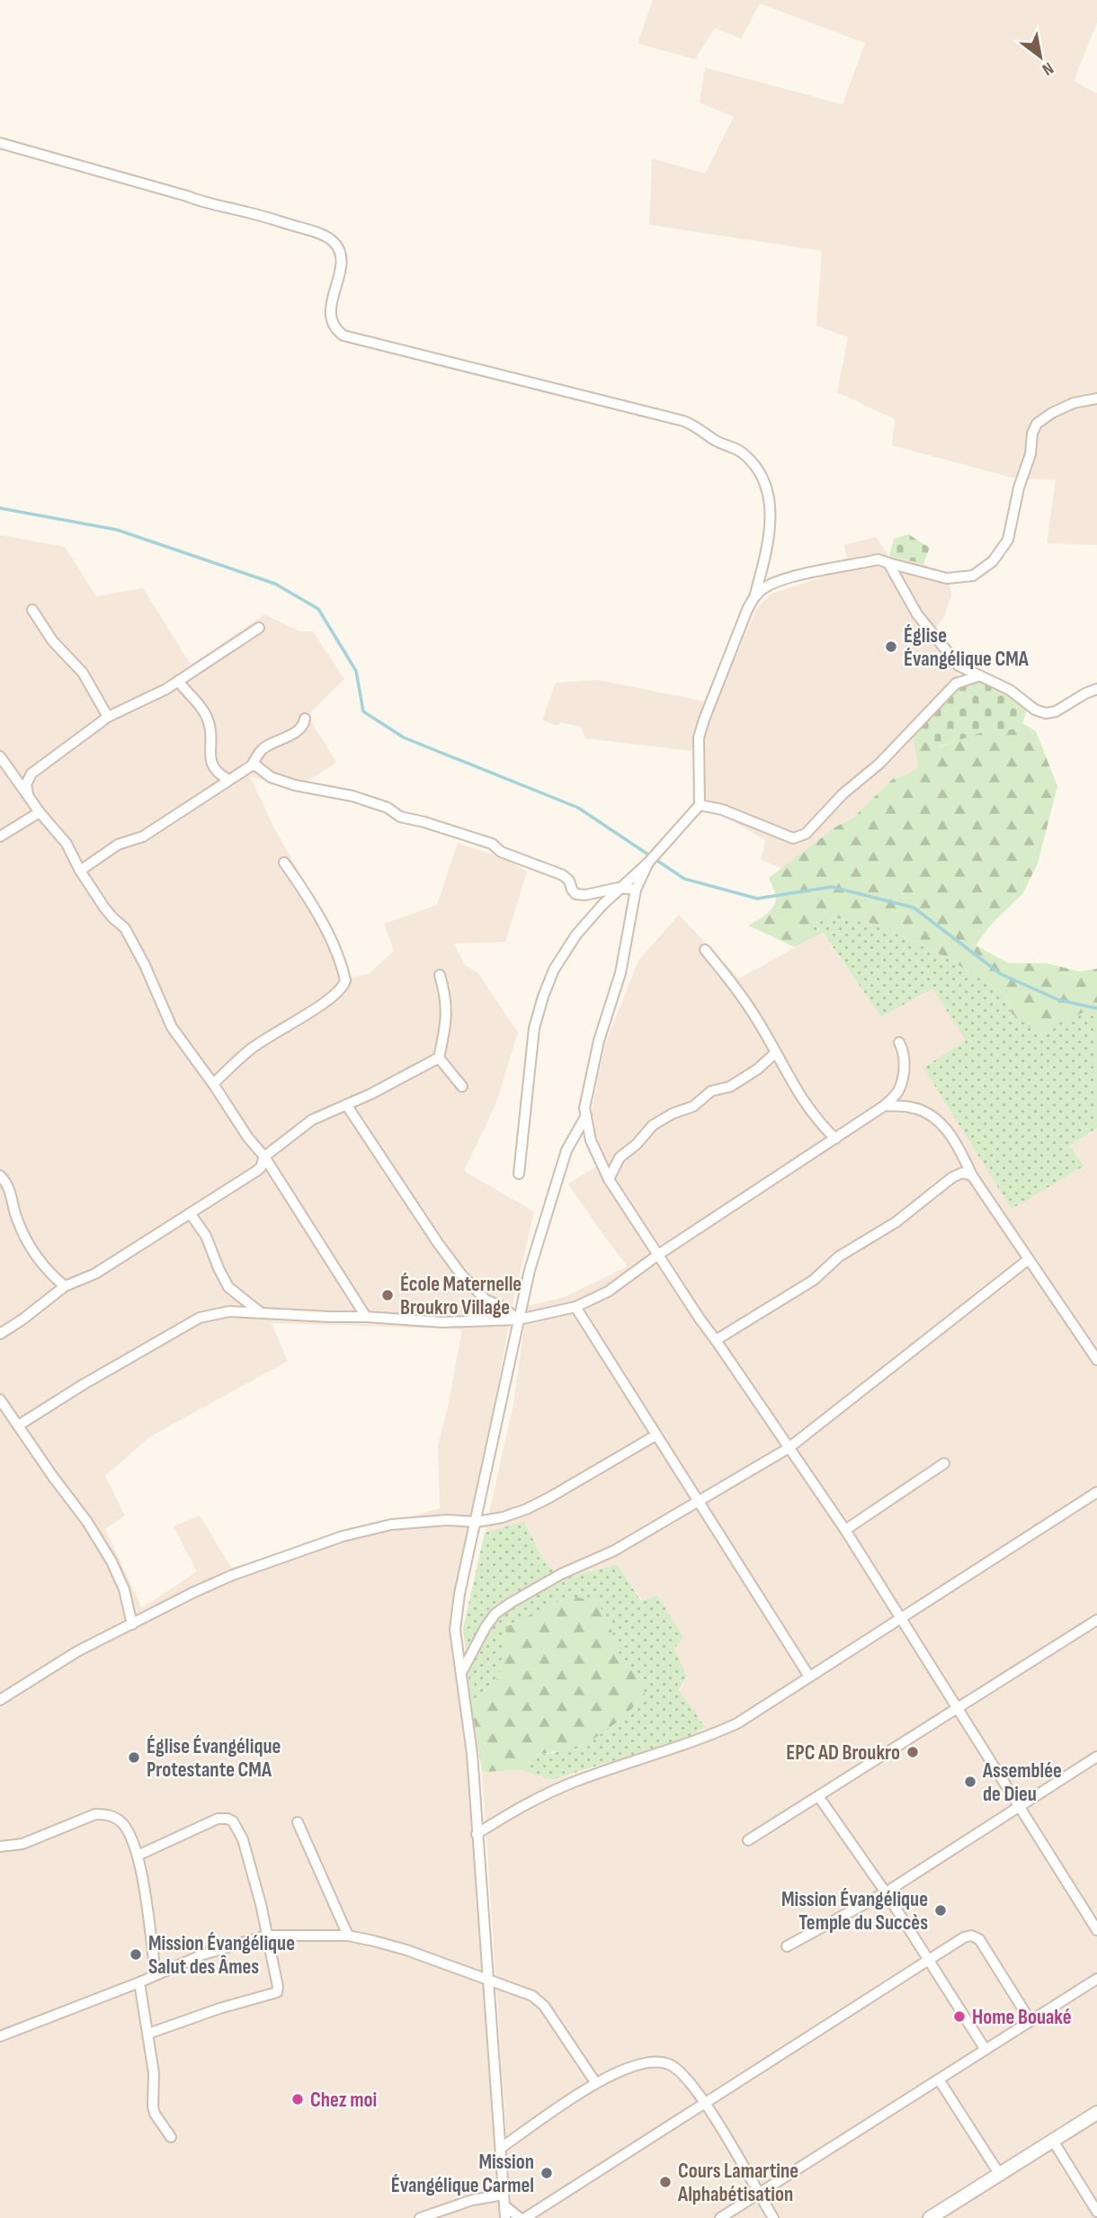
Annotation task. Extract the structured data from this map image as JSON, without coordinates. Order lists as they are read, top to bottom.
{
  "places": [
    "Église Évangélique CMA",
    "École Maternelle Broukro Village",
    "EPC AD Broukro",
    "Église Évangélique Protestante CMA",
    "Assemblée de Dieu",
    "Mission Évangélique Temple du Succès",
    "Mission Évangélique Salut des Âmes",
    "Home Bouaké",
    "Chez moi",
    "Mission Évangélique Carmel",
    "Cours Lamartine Alphabétisation"
  ],
  "north": "bottom right"
}
